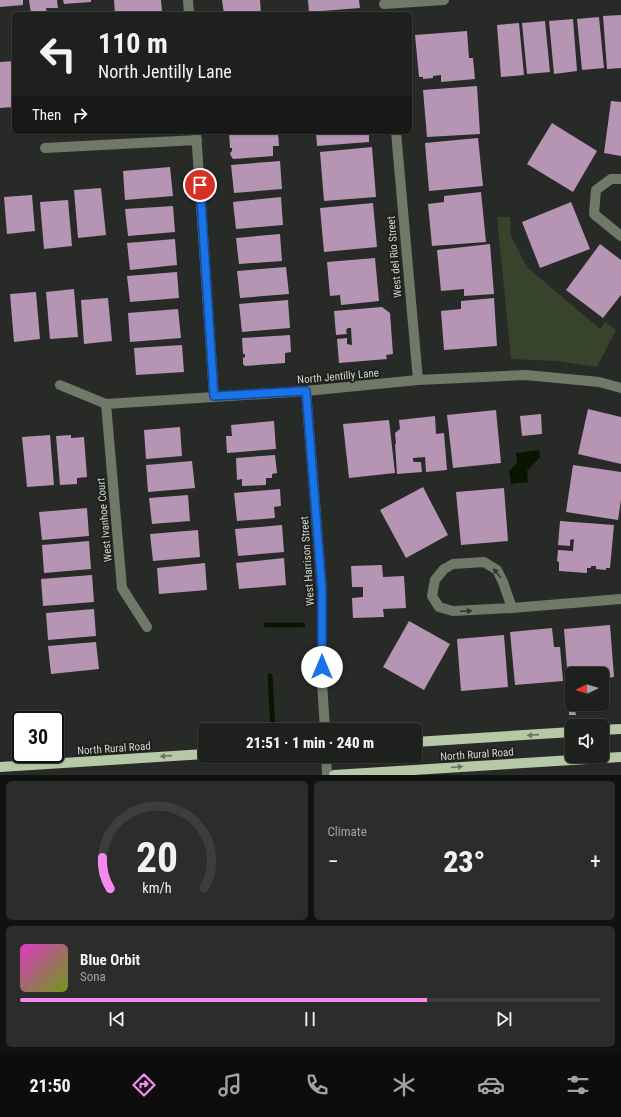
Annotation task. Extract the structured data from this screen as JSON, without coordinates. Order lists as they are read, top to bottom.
{
  "streets": {
    "main road": ["North Rural Road"],
    "street": [
      "West del Rio Street",
      "North Jentilly Lane",
      "West Ivanhoe Court",
      "West Harrison Street"
    ]
  },
  "crossings": [
    ["West del Rio Street", "North Jentilly Lane"],
    ["North Jentilly Lane", "West Ivanhoe Court"],
    ["North Jentilly Lane", "West Harrison Street"]
  ],
  "north": "left",
  "page": {
    "turn": ["110 m", "North Jentilly Lane"],
    "then": "Then",
    "limit": "30",
    "trip": "21:51 · 1 min · 240 m",
    "tile": "Climate",
    "heat": ["−", "23°", "+"],
    "song": ["Blue Orbit", "Sona"],
    "tabs": "21:50",
    "gauge": ["20", "km/h"]
  }
}
